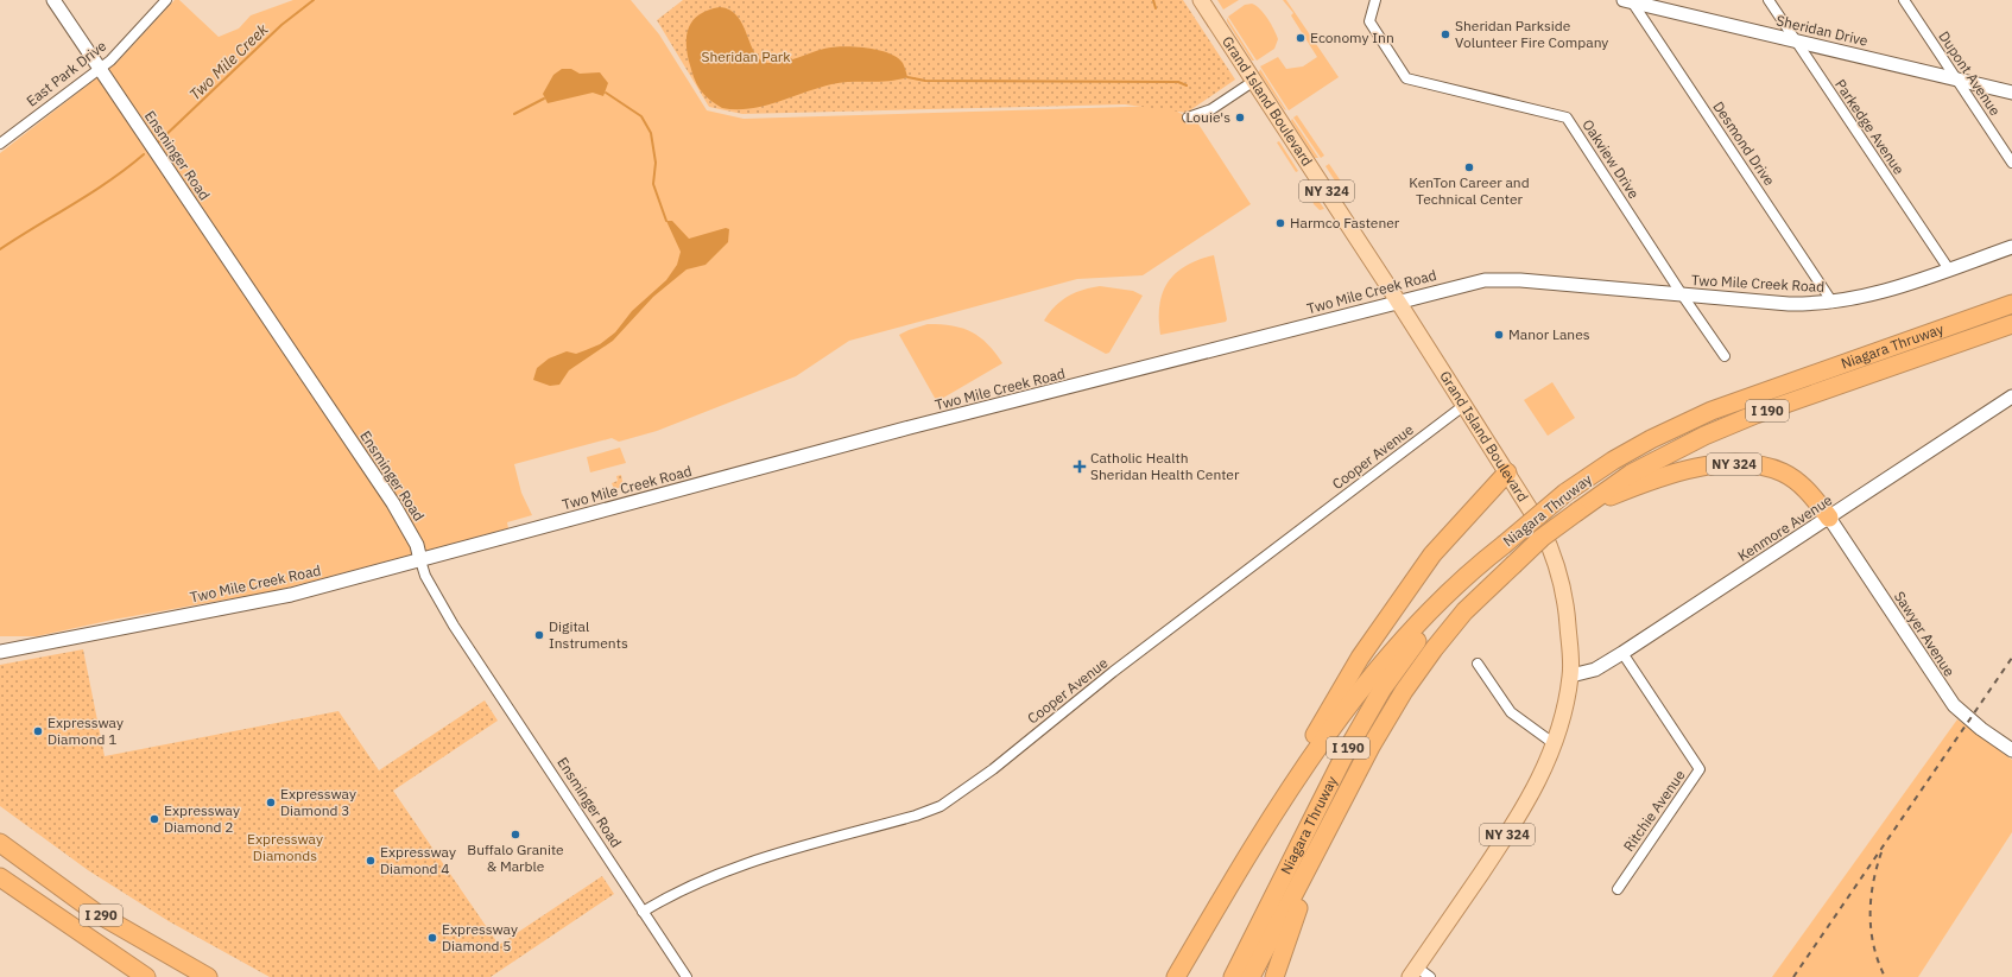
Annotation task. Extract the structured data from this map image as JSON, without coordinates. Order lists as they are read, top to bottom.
{
  "streets": {
    "highway": [
      "NY 324",
      "Niagara Thruway",
      "I 190",
      "I 290"
    ],
    "main road": ["Grand Island Boulevard"],
    "street": [
      "Sheridan Drive",
      "East Park Drive",
      "Dupont Avenue",
      "Parkedge Avenue",
      "Desmond Drive",
      "Ensminger Road",
      "Oakview Drive",
      "Two Mile Creek Road",
      "Cooper Avenue",
      "Kenmore Avenue",
      "Sawyer Avenue",
      "Ritchie Avenue"
    ]
  },
  "crossings": [
    ["Sheridan Drive", "Dupont Avenue"],
    ["Sheridan Drive", "Parkedge Avenue"],
    ["Sheridan Drive", "Desmond Drive"],
    ["East Park Drive", "Ensminger Road"],
    ["Grand Island Boulevard", "Two Mile Creek Road"],
    ["Grand Island Boulevard", "Cooper Avenue"],
    ["Grand Island Boulevard", "Kenmore Avenue"],
    ["Parkedge Avenue", "Two Mile Creek Road"],
    ["Desmond Drive", "Two Mile Creek Road"],
    ["Ensminger Road", "Two Mile Creek Road"],
    ["Ensminger Road", "Cooper Avenue"],
    ["Oakview Drive", "Two Mile Creek Road"],
    ["NY 324", "Niagara Thruway"],
    ["NY 324", "Kenmore Avenue"],
    ["NY 324", "Sawyer Avenue"],
    ["Kenmore Avenue", "Sawyer Avenue"],
    ["Kenmore Avenue", "Ritchie Avenue"]
  ],
  "water": ["Two Mile Creek"],
  "parks": ["Sheridan Park", "Expressway Diamonds"],
  "places": {
    "other": [
      "Sheridan Parkside Volunteer Fire Company",
      "Economy Inn",
      "Louie's",
      "KenTon Career and Technical Center",
      "Harmco Fastener",
      "Manor Lanes",
      "Digital Instruments",
      "Expressway Diamond 1",
      "Expressway Diamond 3",
      "Expressway Diamond 2",
      "Buffalo Granite & Marble",
      "Expressway Diamond 4",
      "Expressway Diamond 5"
    ],
    "health": ["Catholic Health Sheridan Health Center"]
  }
}
